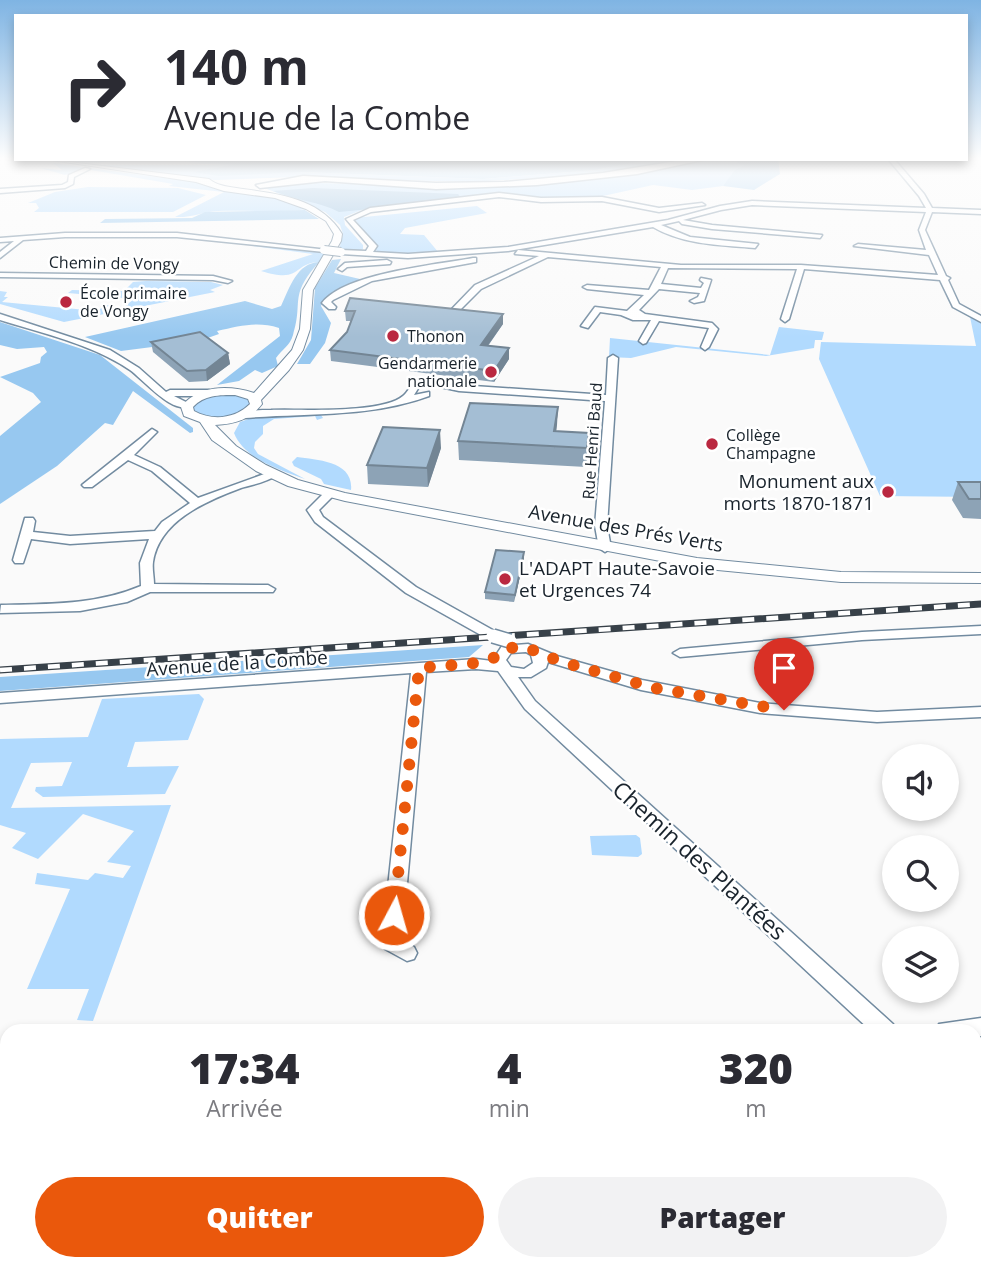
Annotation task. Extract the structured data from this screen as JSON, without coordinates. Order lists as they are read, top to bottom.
{
  "streets": {
    "main road": ["Avenue des Prés Verts"],
    "street": [
      "Chemin de Vongy",
      "Rue Henri Baud",
      "Avenue de la Combe",
      "Chemin des Plantées"
    ]
  },
  "crossings": [
    ["Rue Henri Baud", "Avenue des Prés Verts"],
    ["Avenue de la Combe", "Chemin des Plantées"]
  ],
  "places": [
    "École primaire de Vongy",
    "Thonon",
    "Gendarmerie nationale",
    "Collège Champagne",
    "Monument aux morts 1870-1871",
    "L'ADAPT Haute-Savoie et Urgences 74"
  ],
  "page": {
    "turn": ["140 m", "Avenue de la Combe"],
    "eta": [
      "17:34",
      "Arrivée",
      "4",
      "min",
      "320",
      "m"
    ],
    "buttons": ["Quitter", "Partager"]
  }
}
